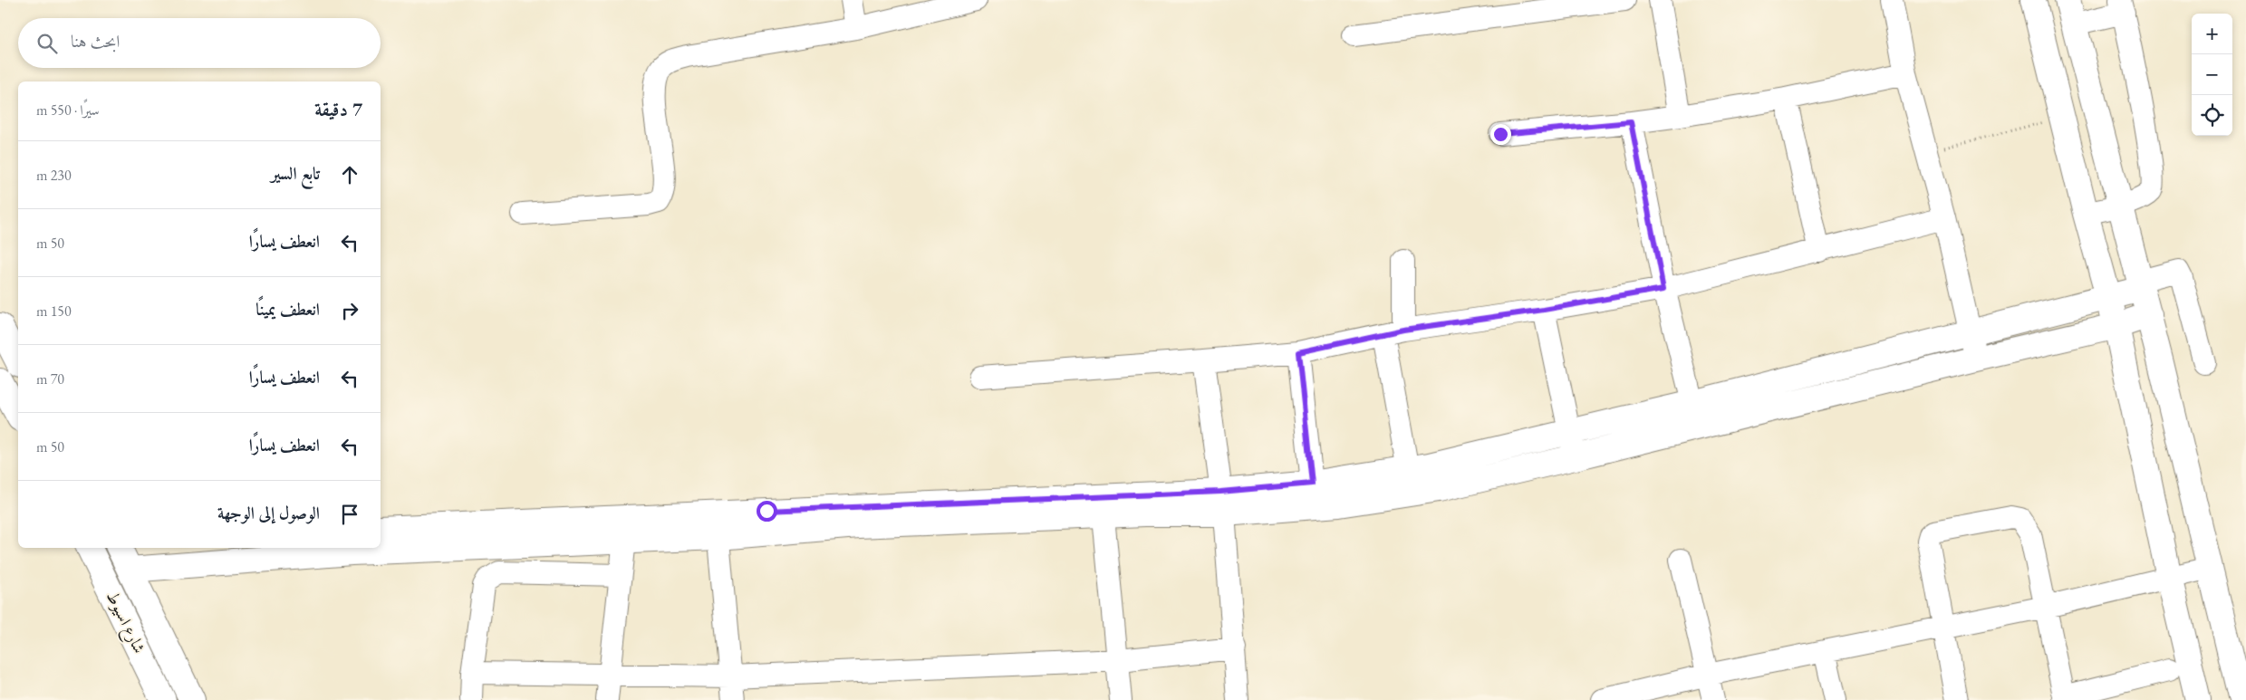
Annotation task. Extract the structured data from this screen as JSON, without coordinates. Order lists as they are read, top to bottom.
{
  "streets": {
    "main road": ["شارع اسيوط"]
  },
  "page": {
    "map_buttons": ["+", "−"],
    "search": "ابحث هنا",
    "heading": ["7 دقيقة", "سيرًا · 550 m"],
    "list": [
      ["تابع السير", "230 m"],
      ["انعطف يسارًا", "50 m"],
      ["انعطف يمينًا", "150 m"],
      ["انعطف يسارًا", "70 m"],
      ["انعطف يسارًا", "50 m"],
      "الوصول إلى الوجهة"
    ]
  }
}
